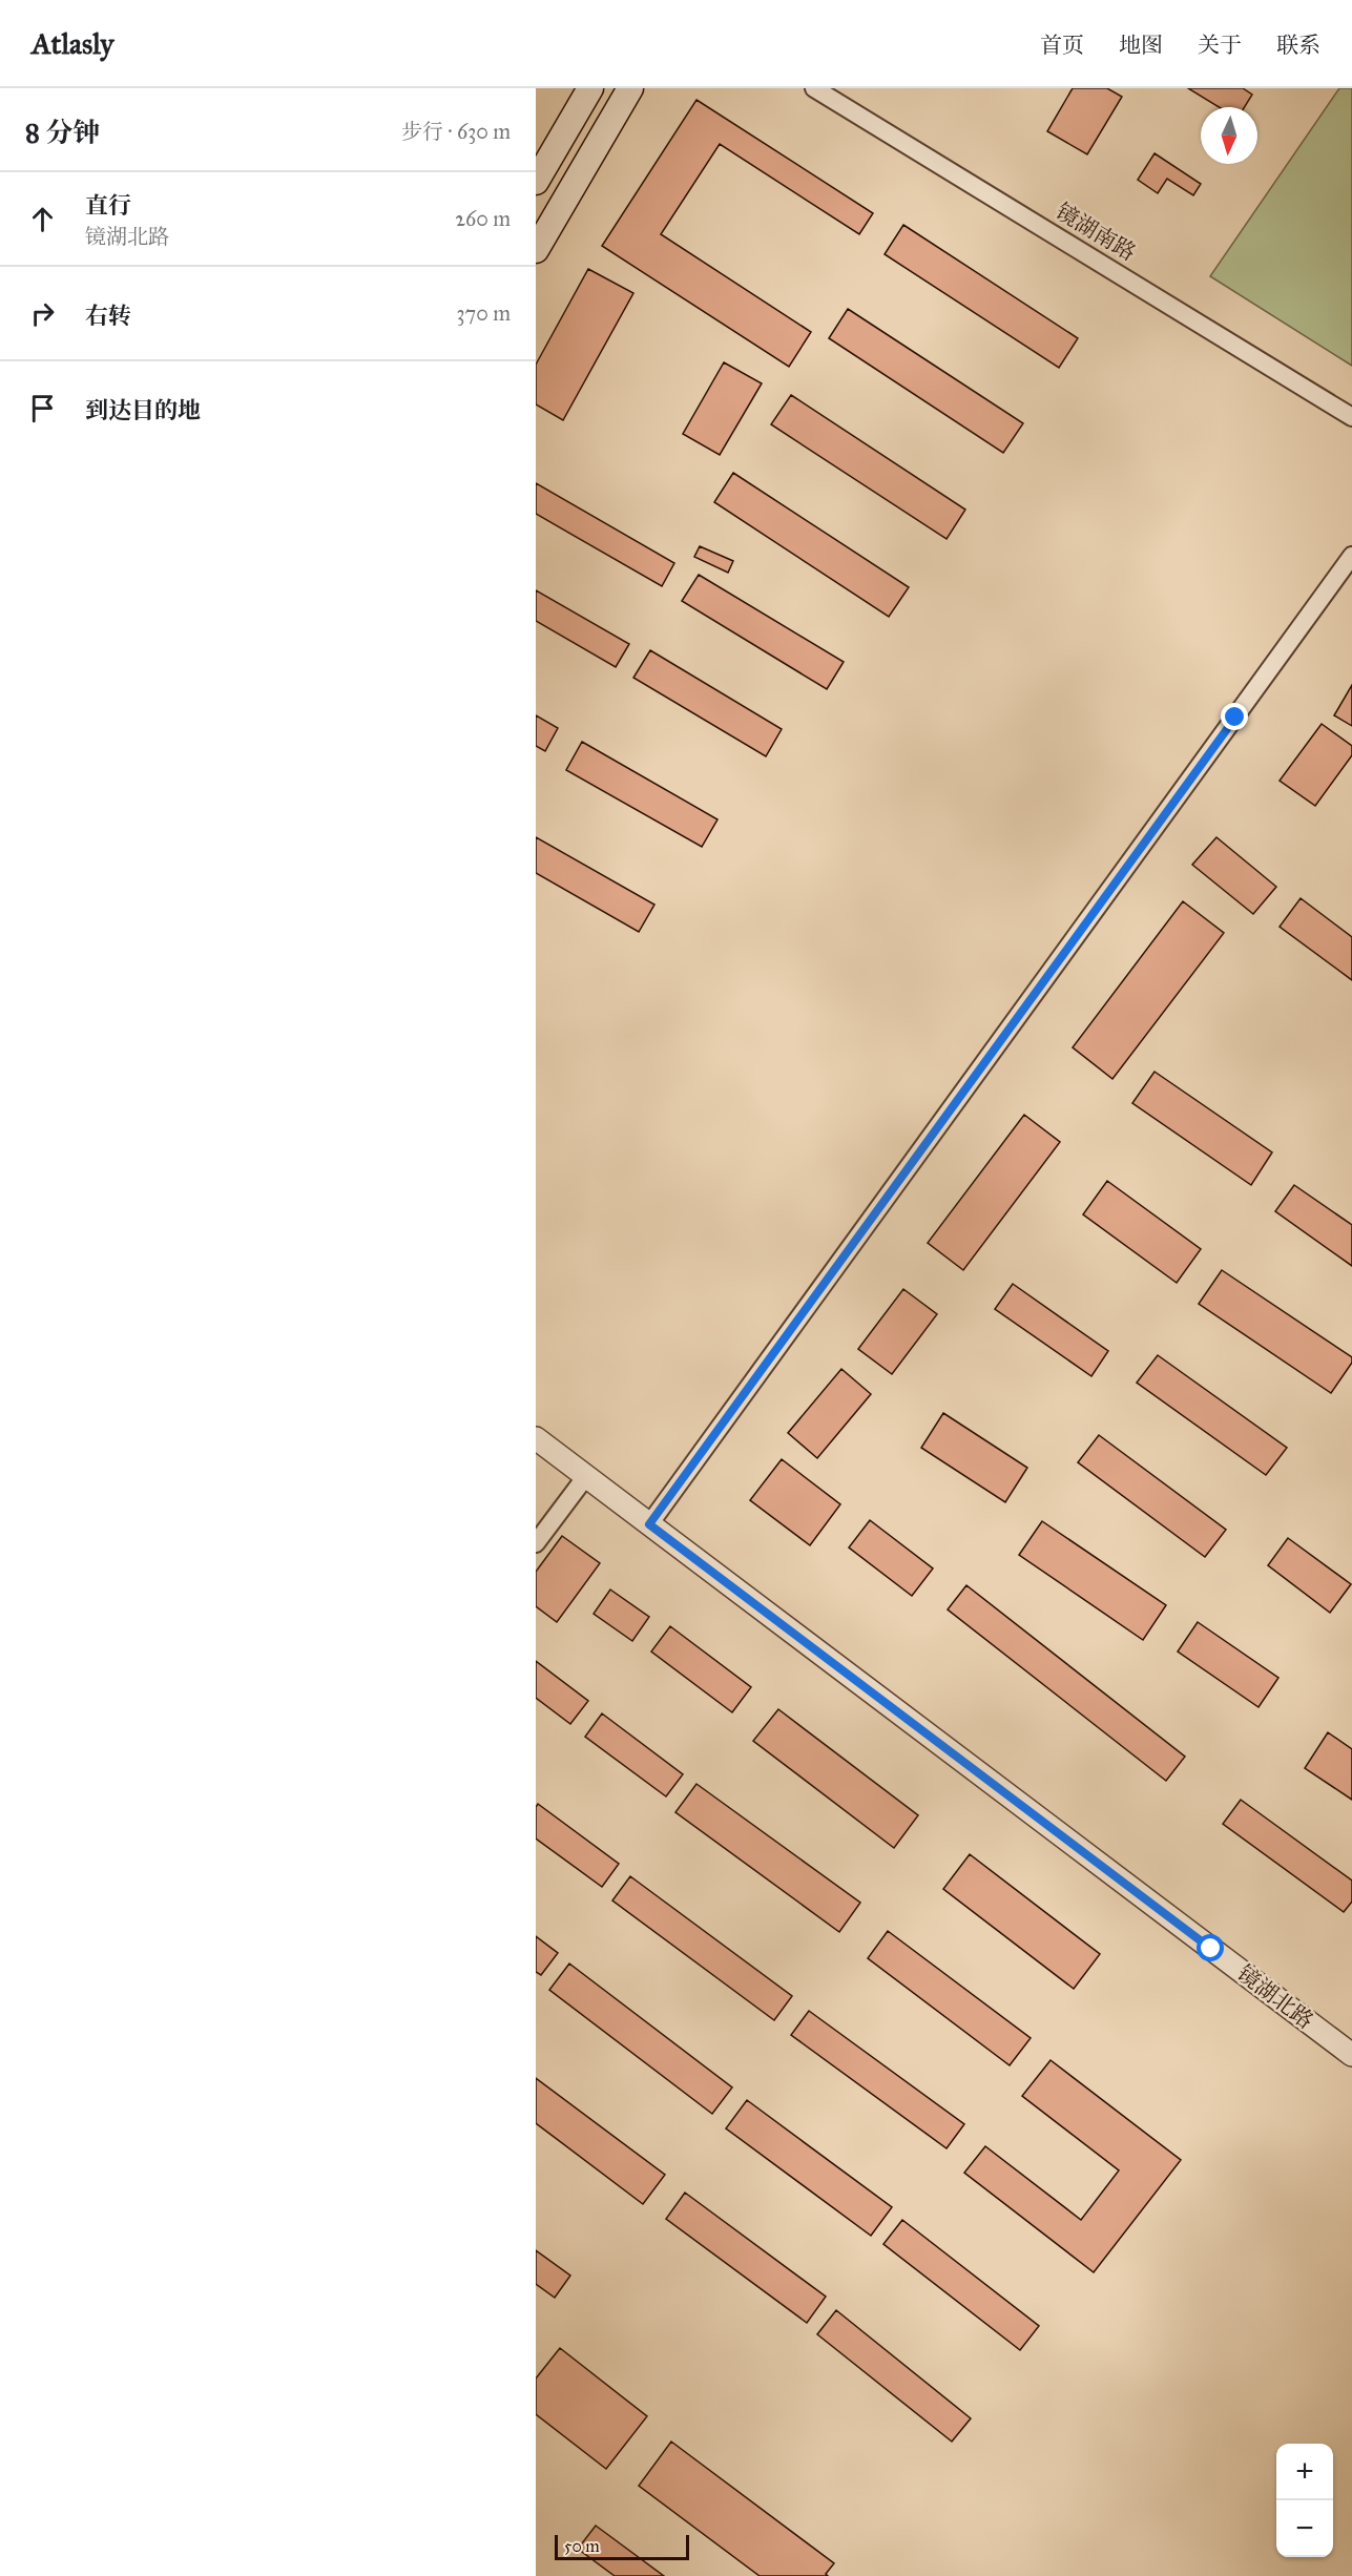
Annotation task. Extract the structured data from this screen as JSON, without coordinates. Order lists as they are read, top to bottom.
{
  "streets": {
    "street": ["镜湖南路", "镜湖北路"]
  },
  "scale_bar": "50 m",
  "north": "bottom",
  "page": {
    "header": "Atlasly",
    "nav": [
      "首页",
      "地图",
      "关于",
      "联系"
    ],
    "heading": ["8 分钟", "步行 · 630 m"],
    "list": [
      ["直行", "镜湖北路", "260 m"],
      ["右转", "370 m"],
      "到达目的地"
    ],
    "map_buttons": ["+", "−"],
    "scale": "50 m"
  }
}
